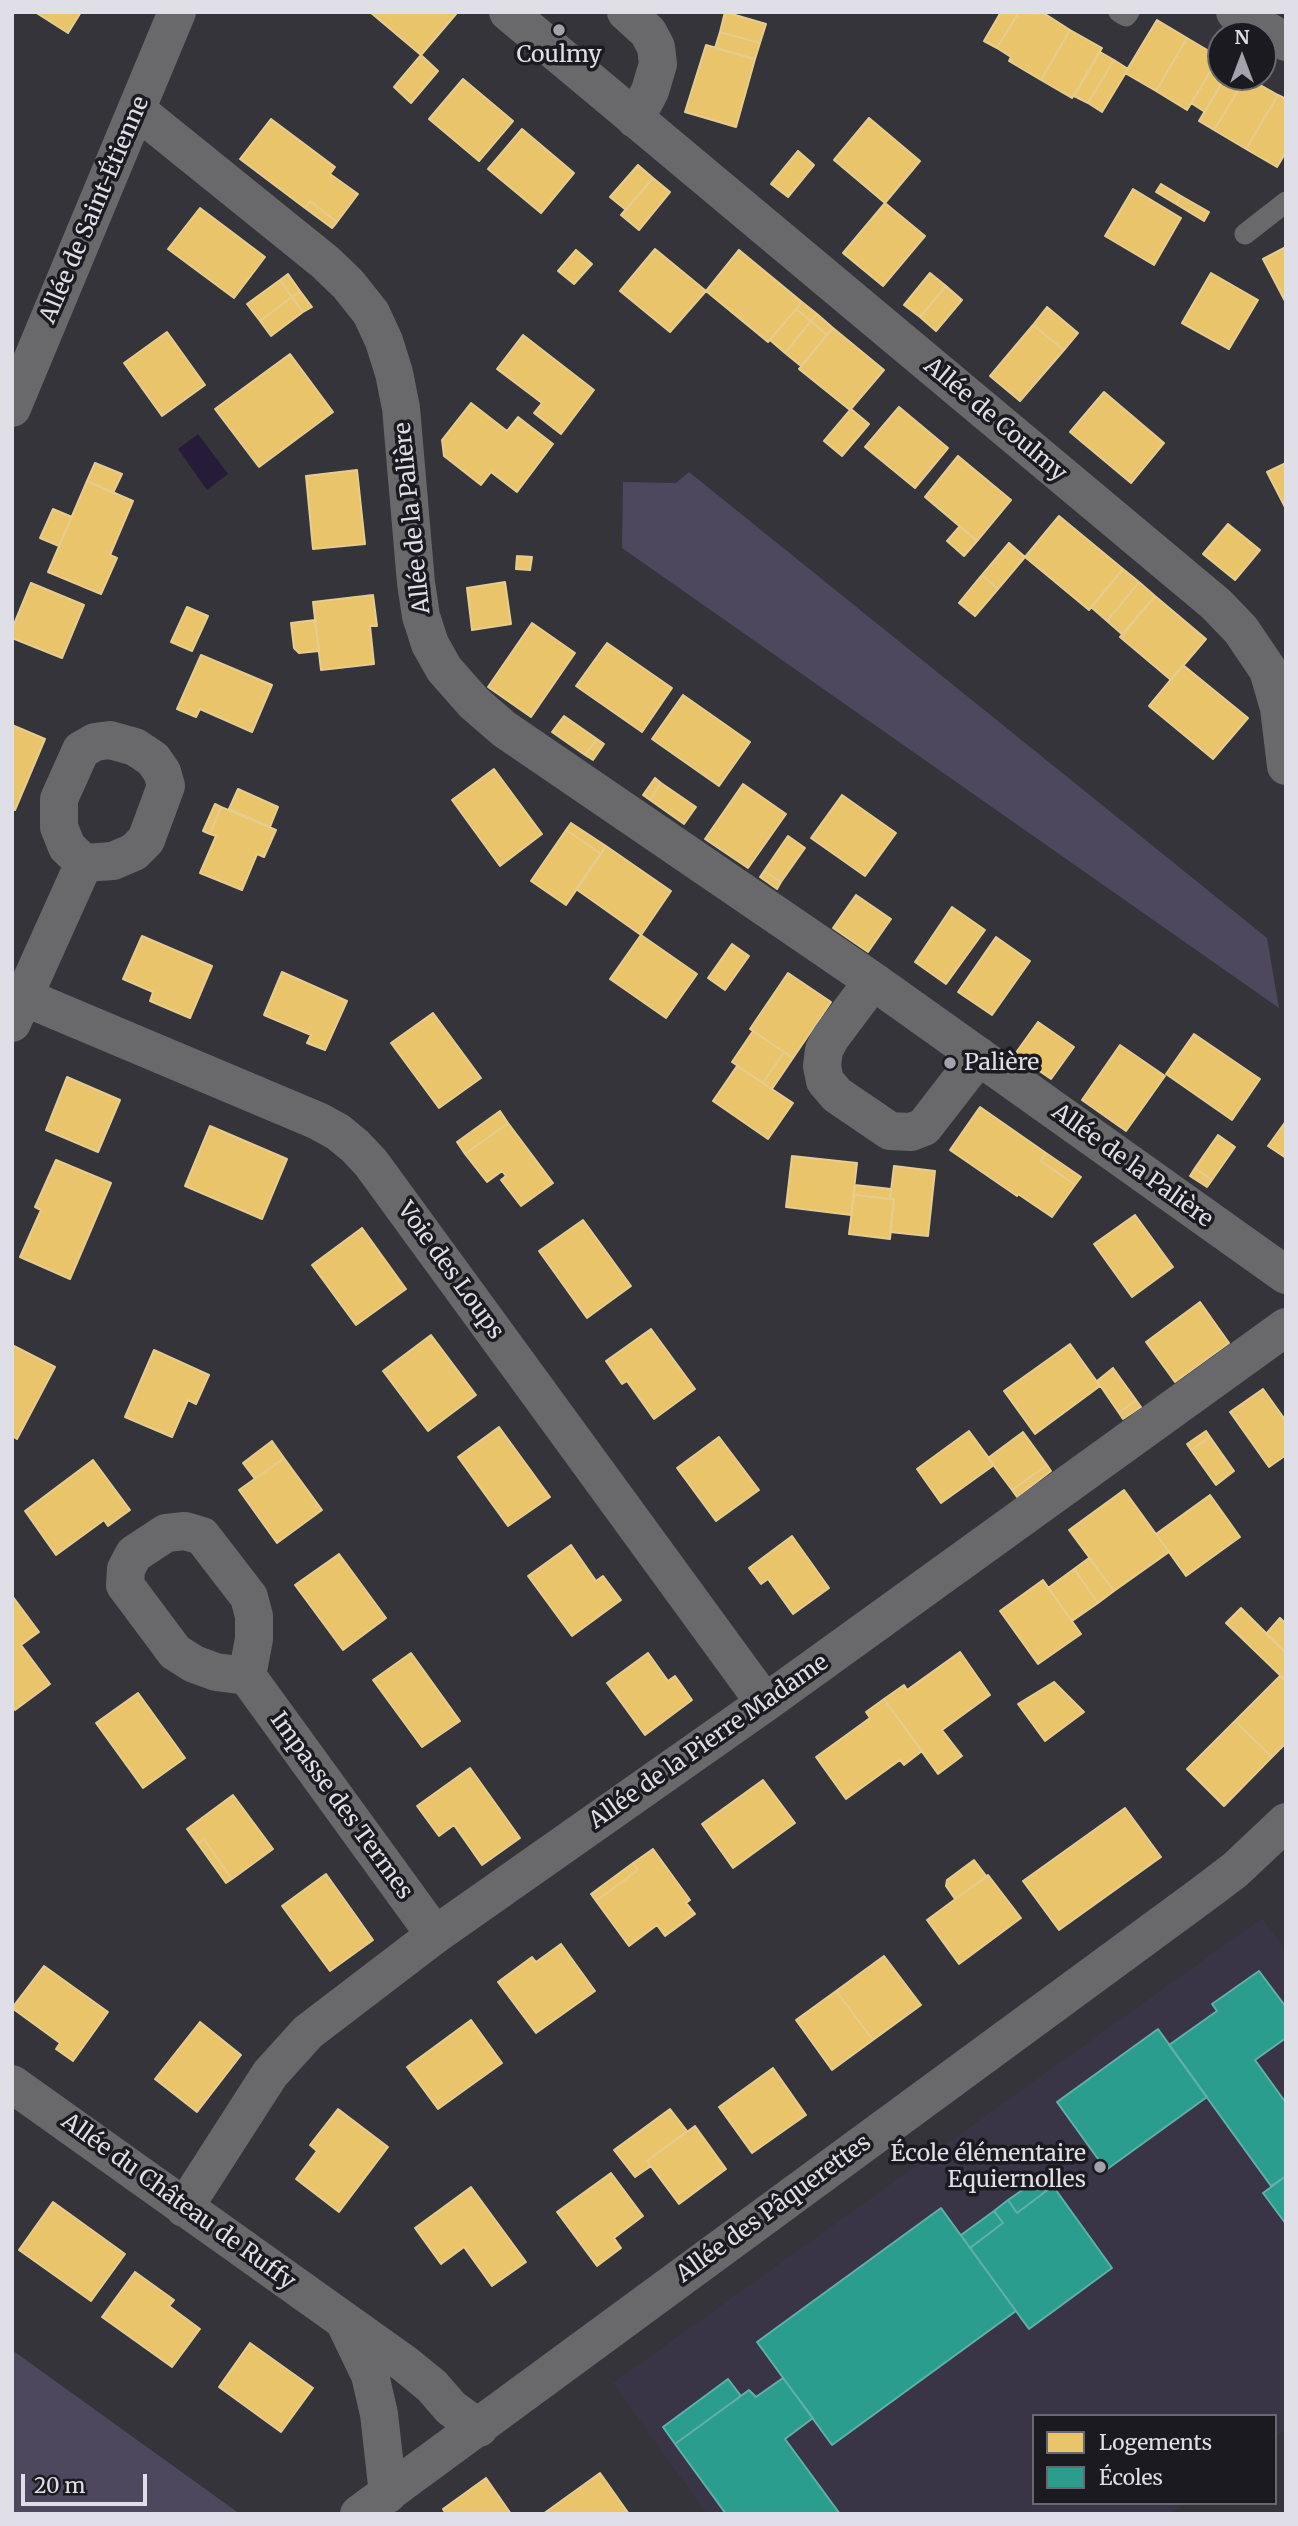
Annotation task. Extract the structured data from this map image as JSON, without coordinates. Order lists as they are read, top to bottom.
{
  "streets": {
    "street": [
      "Allée de Saint-Étienne",
      "Allée de Coulmy",
      "Allée de la Palière",
      "Voie des Loups",
      "Allée de la Pierre Madame",
      "Impasse des Termes",
      "Allée du Château de Ruffy",
      "Allée des Pâquerettes"
    ]
  },
  "crossings": [
    ["Allée de Saint-Étienne", "Allée de la Palière"],
    ["Voie des Loups", "Allée de la Pierre Madame"],
    ["Allée de la Pierre Madame", "Impasse des Termes"],
    ["Allée de la Pierre Madame", "Allée du Château de Ruffy"],
    ["Allée du Château de Ruffy", "Allée des Pâquerettes"]
  ],
  "places": ["Coulmy", "Palière", "École élémentaire Equiernolles"],
  "legend": ["Logements", "Écoles"],
  "scale_bar": "20 m",
  "north": "top"
}
